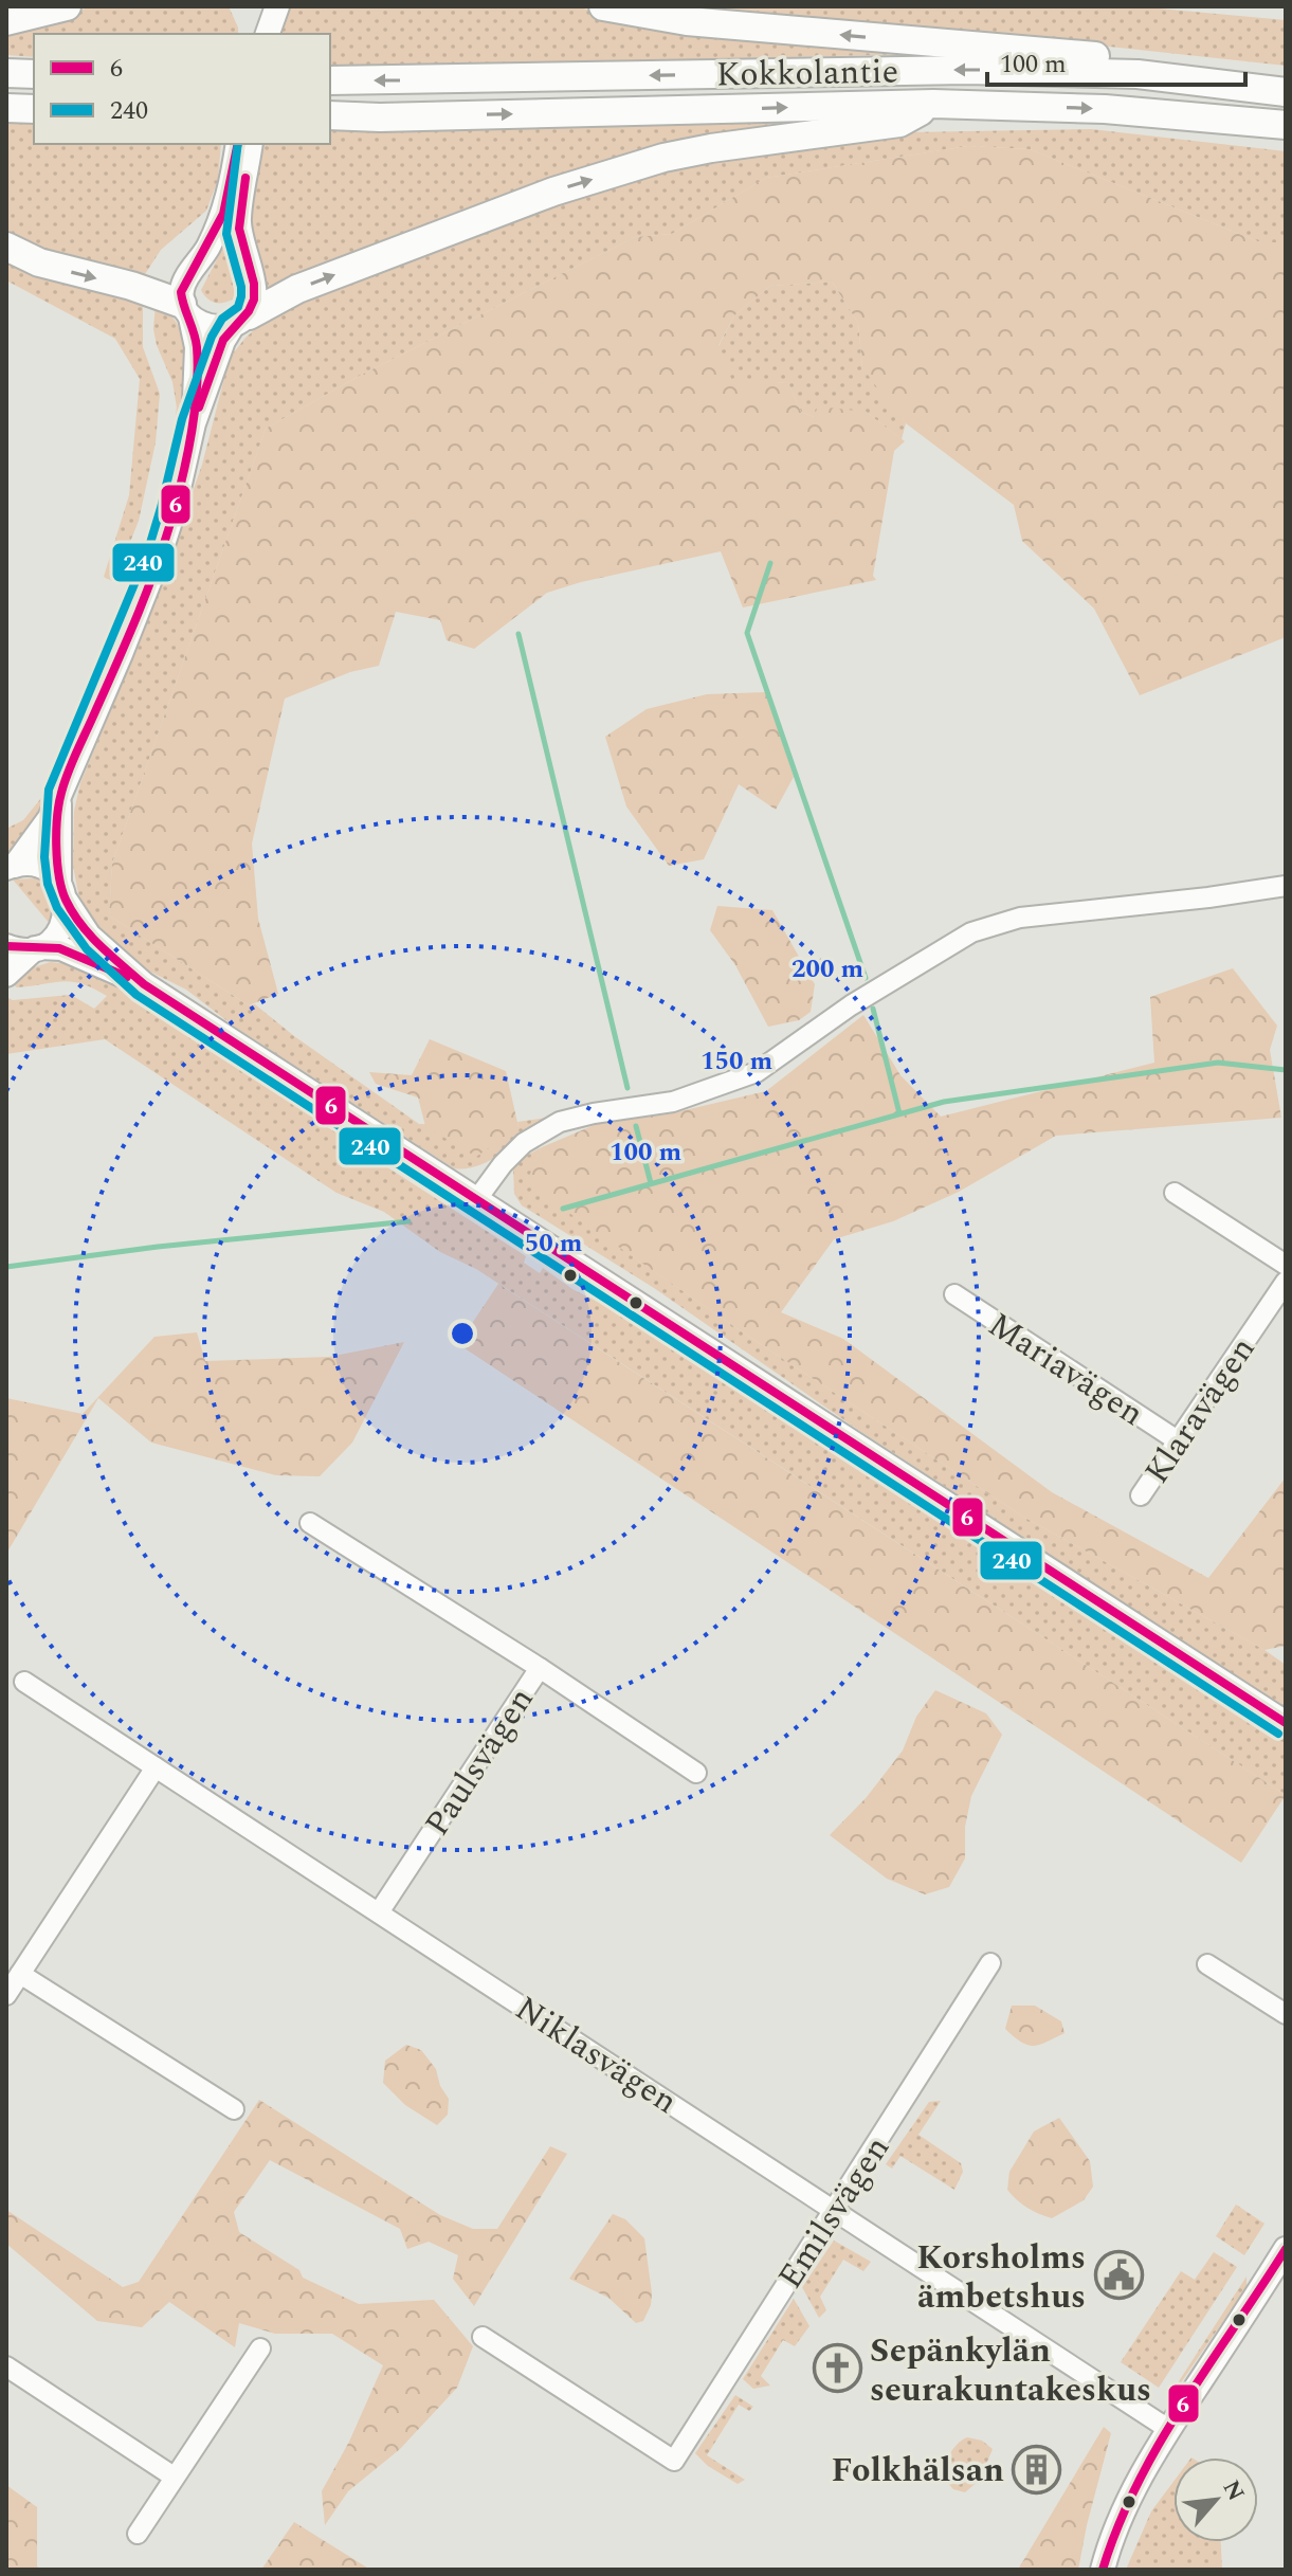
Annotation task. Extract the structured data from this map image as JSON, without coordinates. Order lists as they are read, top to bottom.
{
  "streets": {
    "highway": ["Kokkolantie"],
    "street": [
      "Mariavägen",
      "Klaravägen",
      "Paulsvägen",
      "Niklasvägen",
      "Emilsvägen"
    ]
  },
  "crossings": [
    ["Mariavägen", "Klaravägen"],
    ["Paulsvägen", "Niklasvägen"],
    ["Niklasvägen", "Emilsvägen"]
  ],
  "places": {
    "public building": ["Korsholms ämbetshus"],
    "church": ["Sepänkylän seurakuntakeskus"],
    "building": ["Folkhälsan"]
  },
  "lines": ["transit line 6", "transit line 240"],
  "legend": ["6", "240"],
  "scale_bar": "100 m",
  "north": "top right",
  "rings": [
    "200 m",
    "150 m",
    "100 m",
    "50 m"
  ]
}
